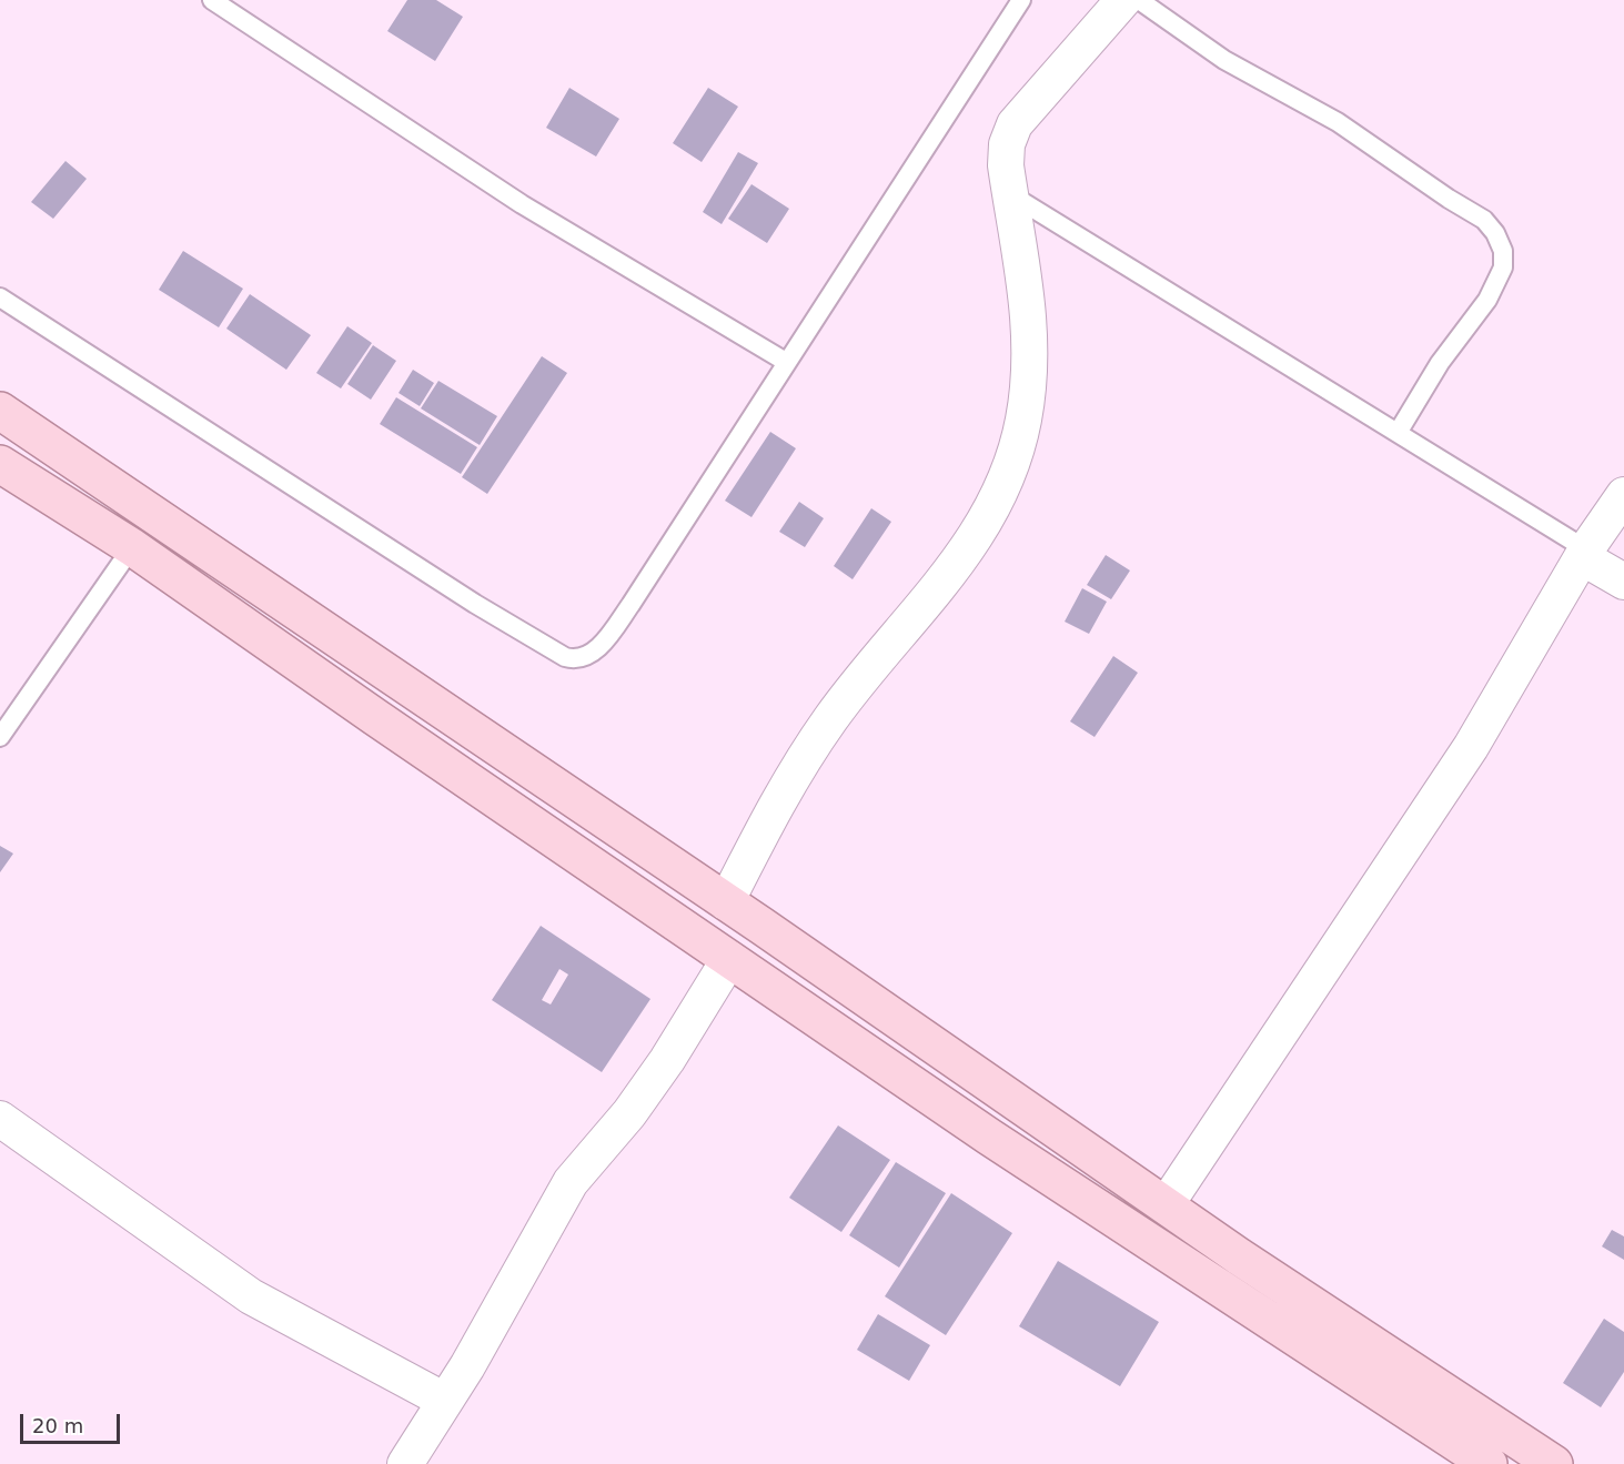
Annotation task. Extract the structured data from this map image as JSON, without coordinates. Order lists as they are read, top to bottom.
{
  "scale_bar": "20 m"
}
